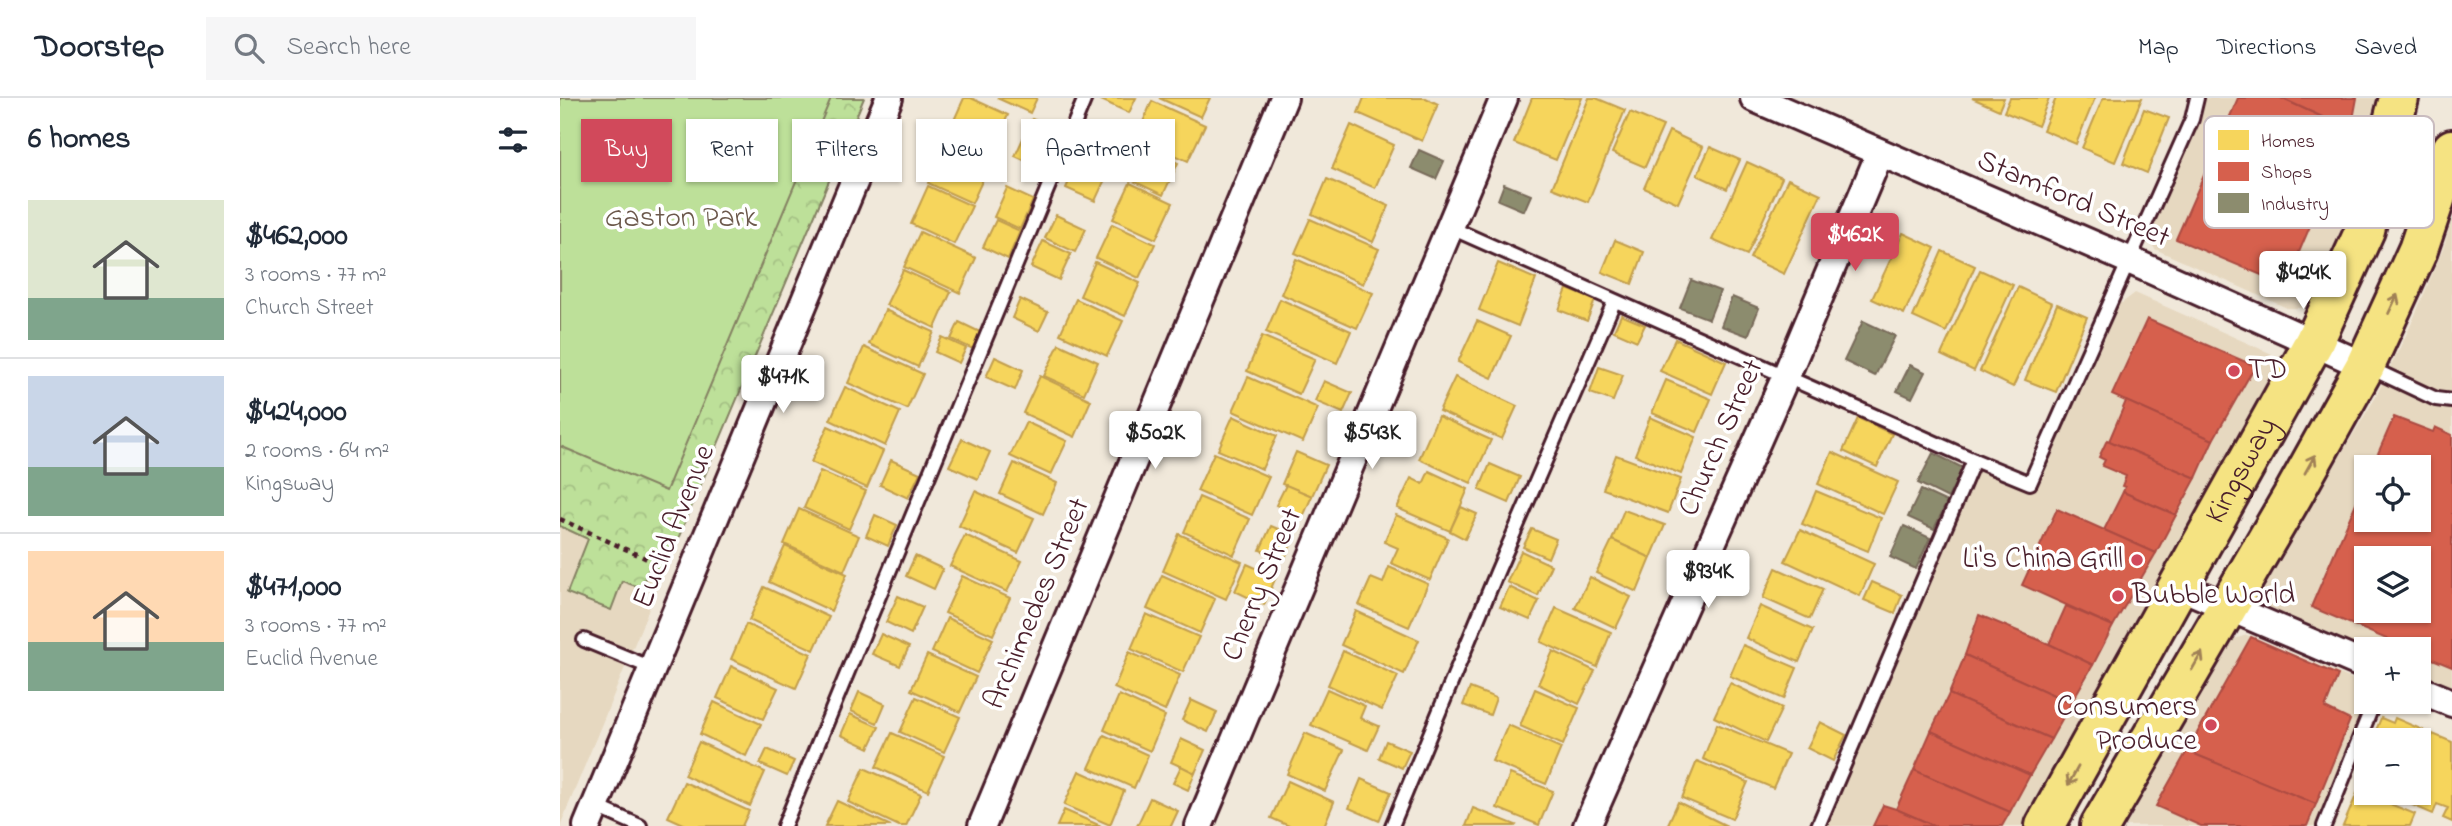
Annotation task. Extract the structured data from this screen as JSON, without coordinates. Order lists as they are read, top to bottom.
{
  "streets": {
    "main road": ["Kingsway"],
    "street": [
      "Stamford Street",
      "Church Street",
      "Euclid Avenue",
      "Cherry Street",
      "Archimedes Street"
    ]
  },
  "crossings": [
    ["Stamford Street", "Church Street"],
    ["Stamford Street", "Kingsway"]
  ],
  "parks": ["Gaston Park"],
  "places": [
    "TD",
    "Li's China Grill",
    "Bubble World",
    "Consumers Produce"
  ],
  "legend": ["Homes", "Shops", "Industry"],
  "page": {
    "header": "Doorstep",
    "search": "Search here",
    "nav": ["Map", "Directions", "Saved"],
    "heading": "6 homes",
    "chip": [
      "Buy",
      "Rent",
      "Filters",
      "New",
      "Apartment"
    ],
    "list": [
      {
        "name": "$462,000",
        "note": "3 rooms · 77 m² · Church Street"
      },
      {
        "name": "$424,000",
        "note": "2 rooms · 64 m² · Kingsway"
      },
      {
        "name": "$471,000",
        "note": "3 rooms · 77 m² · Euclid Avenue"
      }
    ],
    "price": [
      "$462K",
      "$424K",
      "$471K",
      "$502K",
      "$543K",
      "$934K"
    ],
    "map_buttons": ["+", "−"]
  }
}
